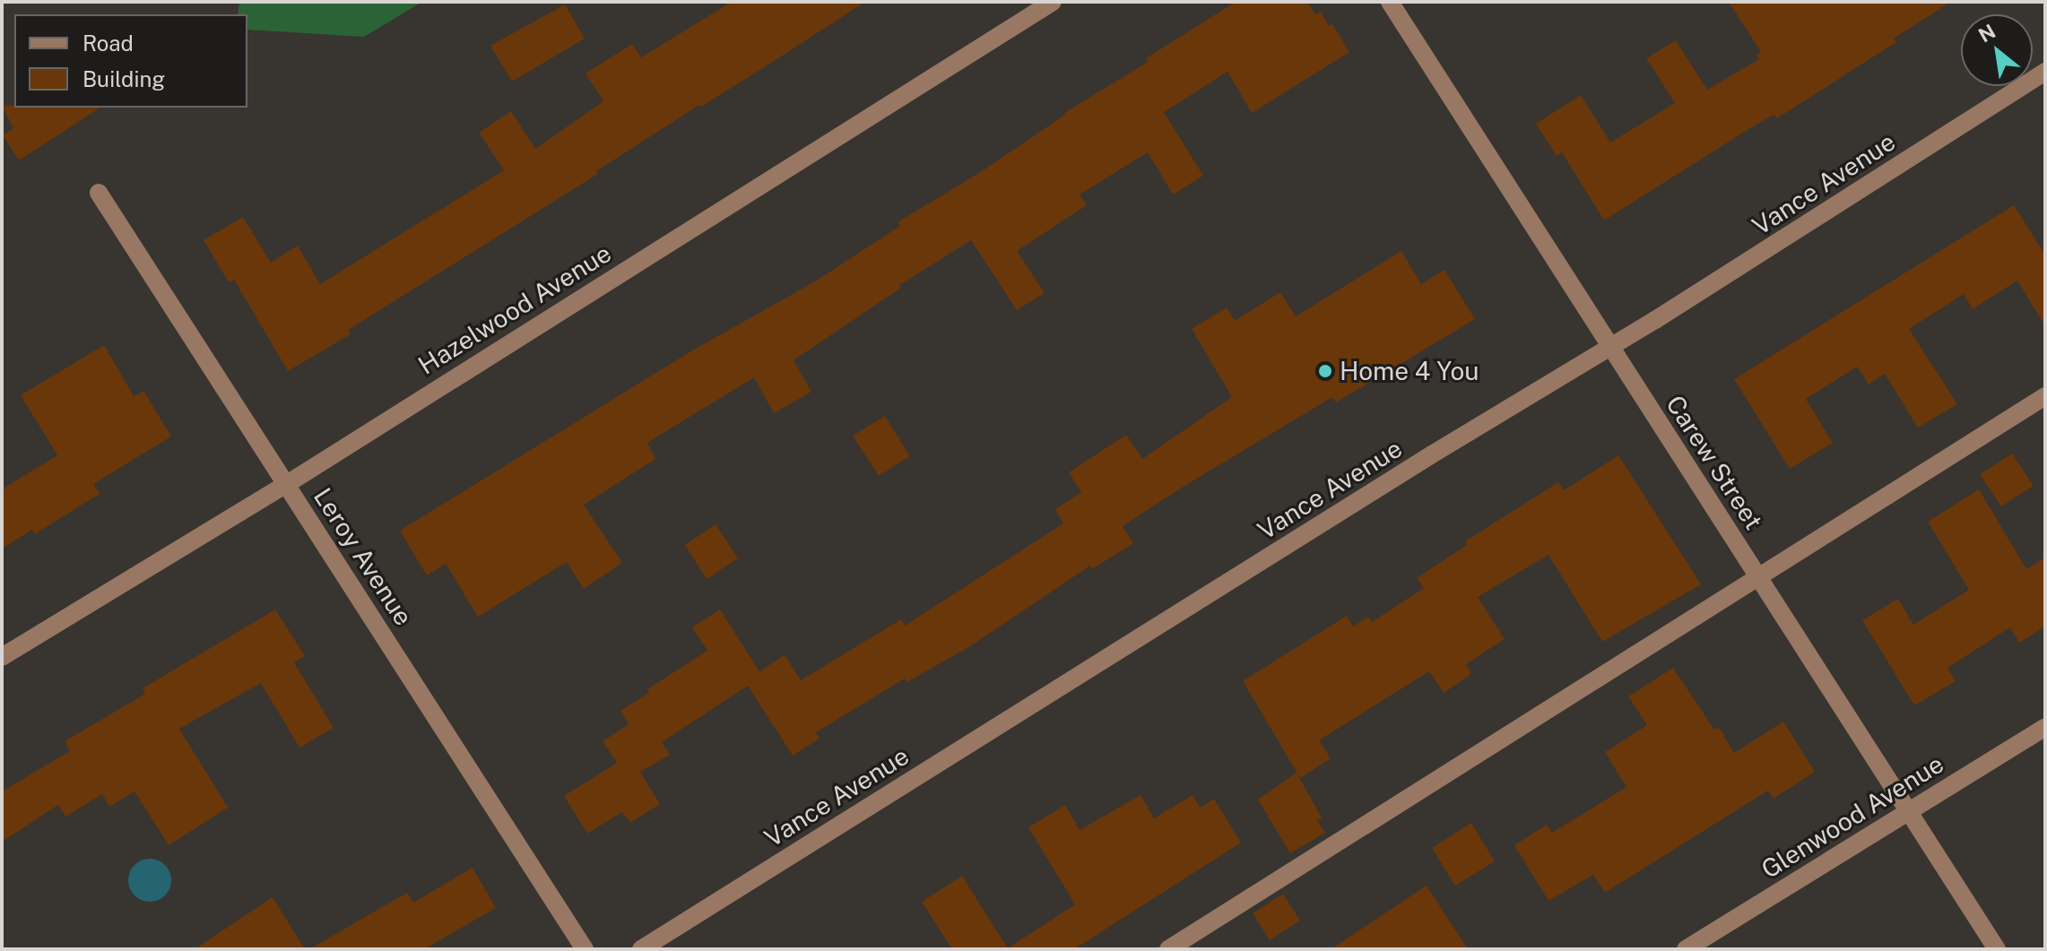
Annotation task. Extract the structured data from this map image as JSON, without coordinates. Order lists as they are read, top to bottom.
{
  "streets": {
    "street": [
      "Vance Avenue",
      "Hazelwood Avenue",
      "Carew Street",
      "Leroy Avenue",
      "Glenwood Avenue"
    ]
  },
  "crossings": [
    ["Vance Avenue", "Carew Street"],
    ["Hazelwood Avenue", "Leroy Avenue"],
    ["Carew Street", "Glenwood Avenue"]
  ],
  "places": ["Home 4 You"],
  "legend": ["Road", "Building"],
  "north": "top left"
}
